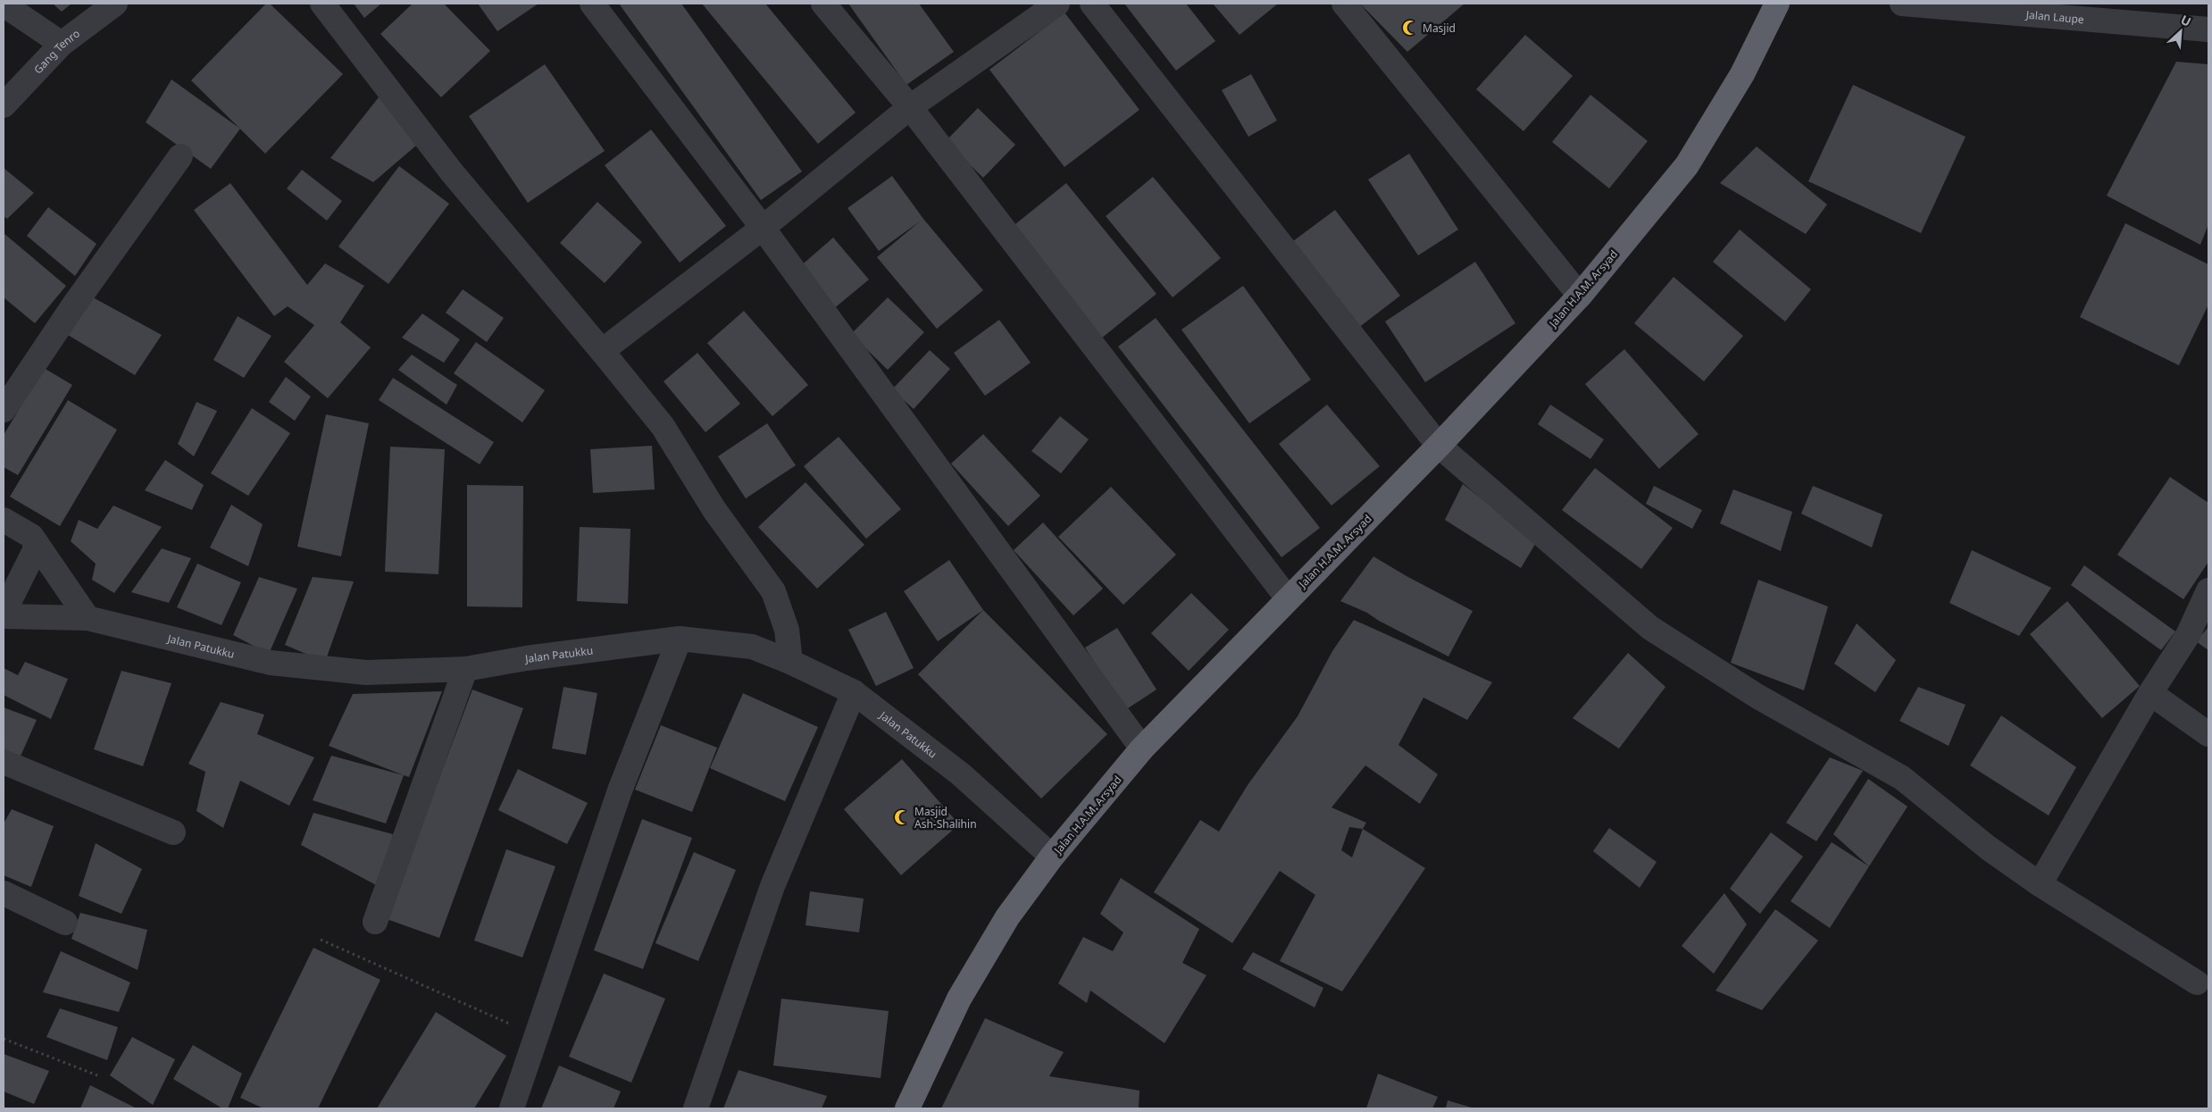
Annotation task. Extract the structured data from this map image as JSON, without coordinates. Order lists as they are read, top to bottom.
{
  "streets": {
    "highway": ["Jalan H.A.M. Arsyad"],
    "street": ["Jalan Laupe", "Gang Tenro", "Jalan Patukku"]
  },
  "crossings": [
    ["Jalan H.A.M. Arsyad", "Jalan Patukku"]
  ],
  "places": {
    "mosque": ["Masjid", "Masjid Ash-Shalihin"]
  },
  "north": "top right"
}
